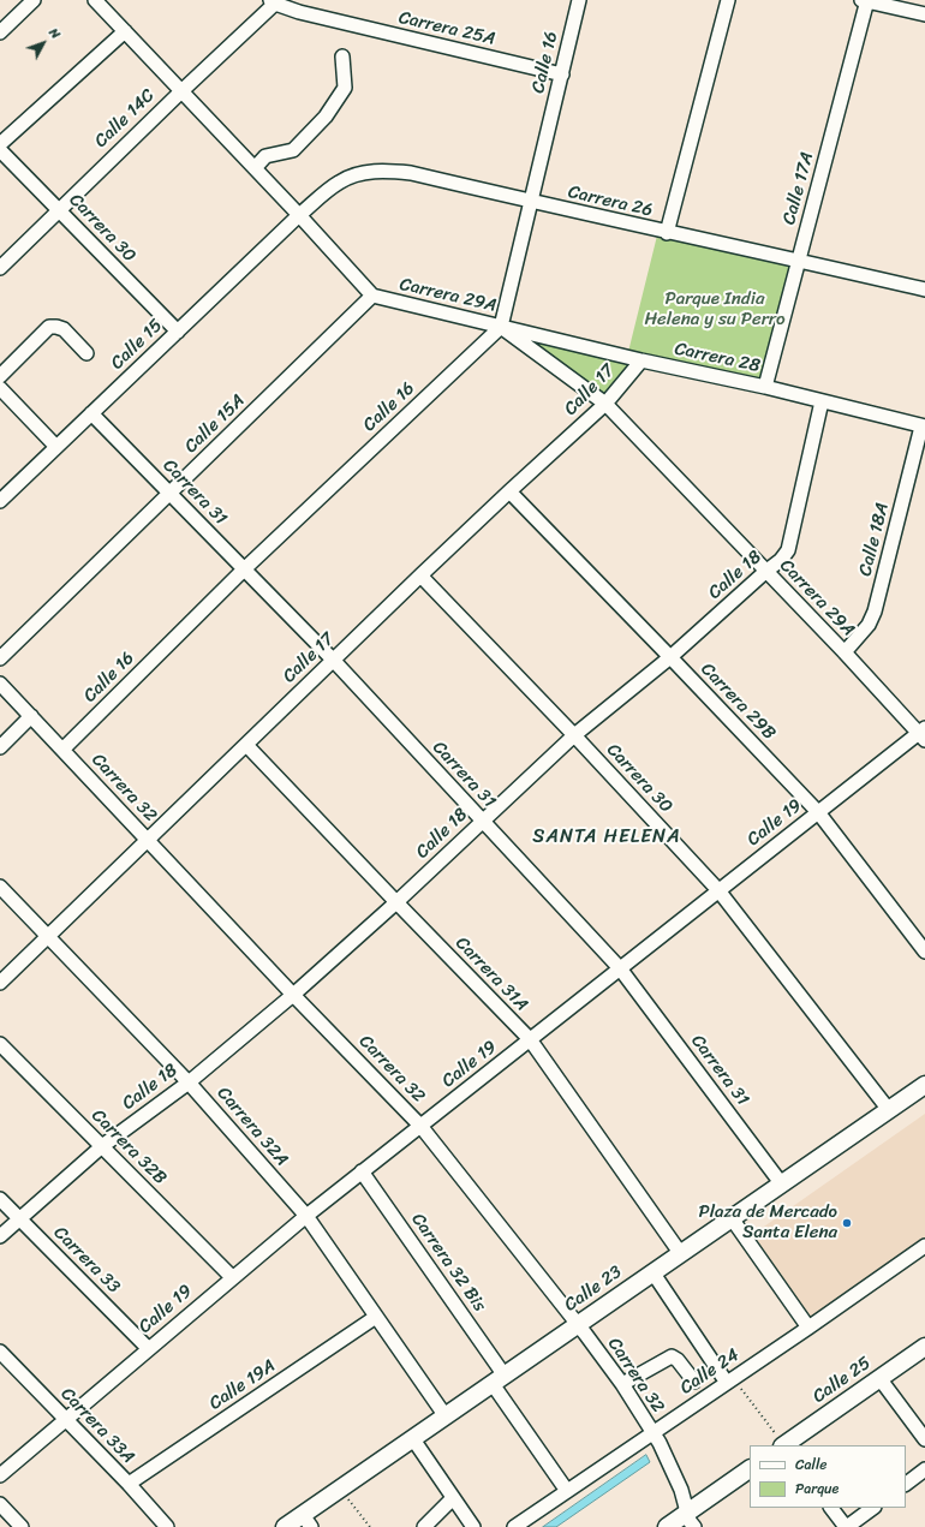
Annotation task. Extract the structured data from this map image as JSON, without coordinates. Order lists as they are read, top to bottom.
{
  "streets": {
    "main road": ["Calle 23", "Calle 25"],
    "street": [
      "Carrera 25A",
      "Calle 16",
      "Calle 14C",
      "Calle 17A",
      "Carrera 26",
      "Carrera 30",
      "Carrera 29A",
      "Calle 15",
      "Carrera 28",
      "Calle 17",
      "Calle 15A",
      "Carrera 31",
      "Calle 18A",
      "Calle 18",
      "Carrera 29B",
      "Carrera 32",
      "Calle 19",
      "Carrera 31A",
      "Carrera 32A",
      "Carrera 32B",
      "Carrera 33",
      "Carrera 32 Bis",
      "Calle 24",
      "Calle 19A",
      "Carrera 33A"
    ]
  },
  "crossings": [
    ["Carrera 25A", "Calle 16"],
    ["Carrera 25A", "Calle 14C"],
    ["Calle 16", "Carrera 26"],
    ["Calle 16", "Carrera 29A"],
    ["Calle 16", "Carrera 28"],
    ["Calle 16", "Carrera 31"],
    ["Calle 16", "Carrera 32"],
    ["Calle 14C", "Carrera 30"],
    ["Calle 14C", "Carrera 29A"],
    ["Calle 17A", "Carrera 26"],
    ["Calle 17A", "Carrera 28"],
    ["Carrera 26", "Carrera 29A"],
    ["Carrera 26", "Calle 15"],
    ["Carrera 30", "Calle 15"],
    ["Carrera 30", "Calle 17"],
    ["Carrera 30", "Calle 18"],
    ["Carrera 30", "Calle 19"],
    ["Carrera 30", "Calle 23"],
    ["Carrera 29A", "Calle 15"],
    ["Carrera 29A", "Carrera 28"],
    ["Carrera 29A", "Calle 17"],
    ["Carrera 29A", "Calle 15A"],
    ["Carrera 29A", "Calle 18A"],
    ["Carrera 29A", "Calle 18"],
    ["Carrera 29A", "Calle 19"],
    ["Calle 15", "Carrera 31"],
    ["Carrera 28", "Calle 17"],
    ["Carrera 28", "Calle 18A"],
    ["Carrera 28", "Calle 18"],
    ["Calle 17", "Carrera 31"],
    ["Calle 17", "Carrera 29B"],
    ["Calle 17", "Carrera 32"],
    ["Calle 17", "Carrera 31A"],
    ["Calle 17", "Carrera 32A"],
    ["Calle 15A", "Carrera 31"],
    ["Carrera 31", "Calle 18"],
    ["Carrera 31", "Calle 19"],
    ["Carrera 31", "Calle 23"],
    ["Calle 18", "Carrera 29B"],
    ["Calle 18", "Carrera 32"],
    ["Calle 18", "Carrera 31A"],
    ["Calle 18", "Carrera 32A"],
    ["Calle 18", "Carrera 32B"],
    ["Calle 18", "Carrera 33"],
    ["Carrera 29B", "Calle 19"],
    ["Carrera 32", "Calle 19"],
    ["Carrera 32", "Calle 23"],
    ["Carrera 32", "Calle 24"],
    ["Calle 19", "Carrera 31A"],
    ["Calle 19", "Carrera 32A"],
    ["Calle 19", "Carrera 32B"],
    ["Calle 19", "Carrera 33"],
    ["Calle 19", "Carrera 32 Bis"],
    ["Calle 19", "Carrera 33A"],
    ["Carrera 31A", "Calle 23"],
    ["Carrera 32A", "Calle 23"],
    ["Carrera 32A", "Calle 19A"],
    ["Carrera 32 Bis", "Calle 23"],
    ["Carrera 32 Bis", "Calle 24"],
    ["Calle 19A", "Carrera 33A"]
  ],
  "districts": ["SANTA HELENA"],
  "parks": ["Parque India Helena y su Perro"],
  "places": ["Plaza de Mercado Santa Elena"],
  "legend": ["Calle", "Parque"],
  "north": "top right"
}
